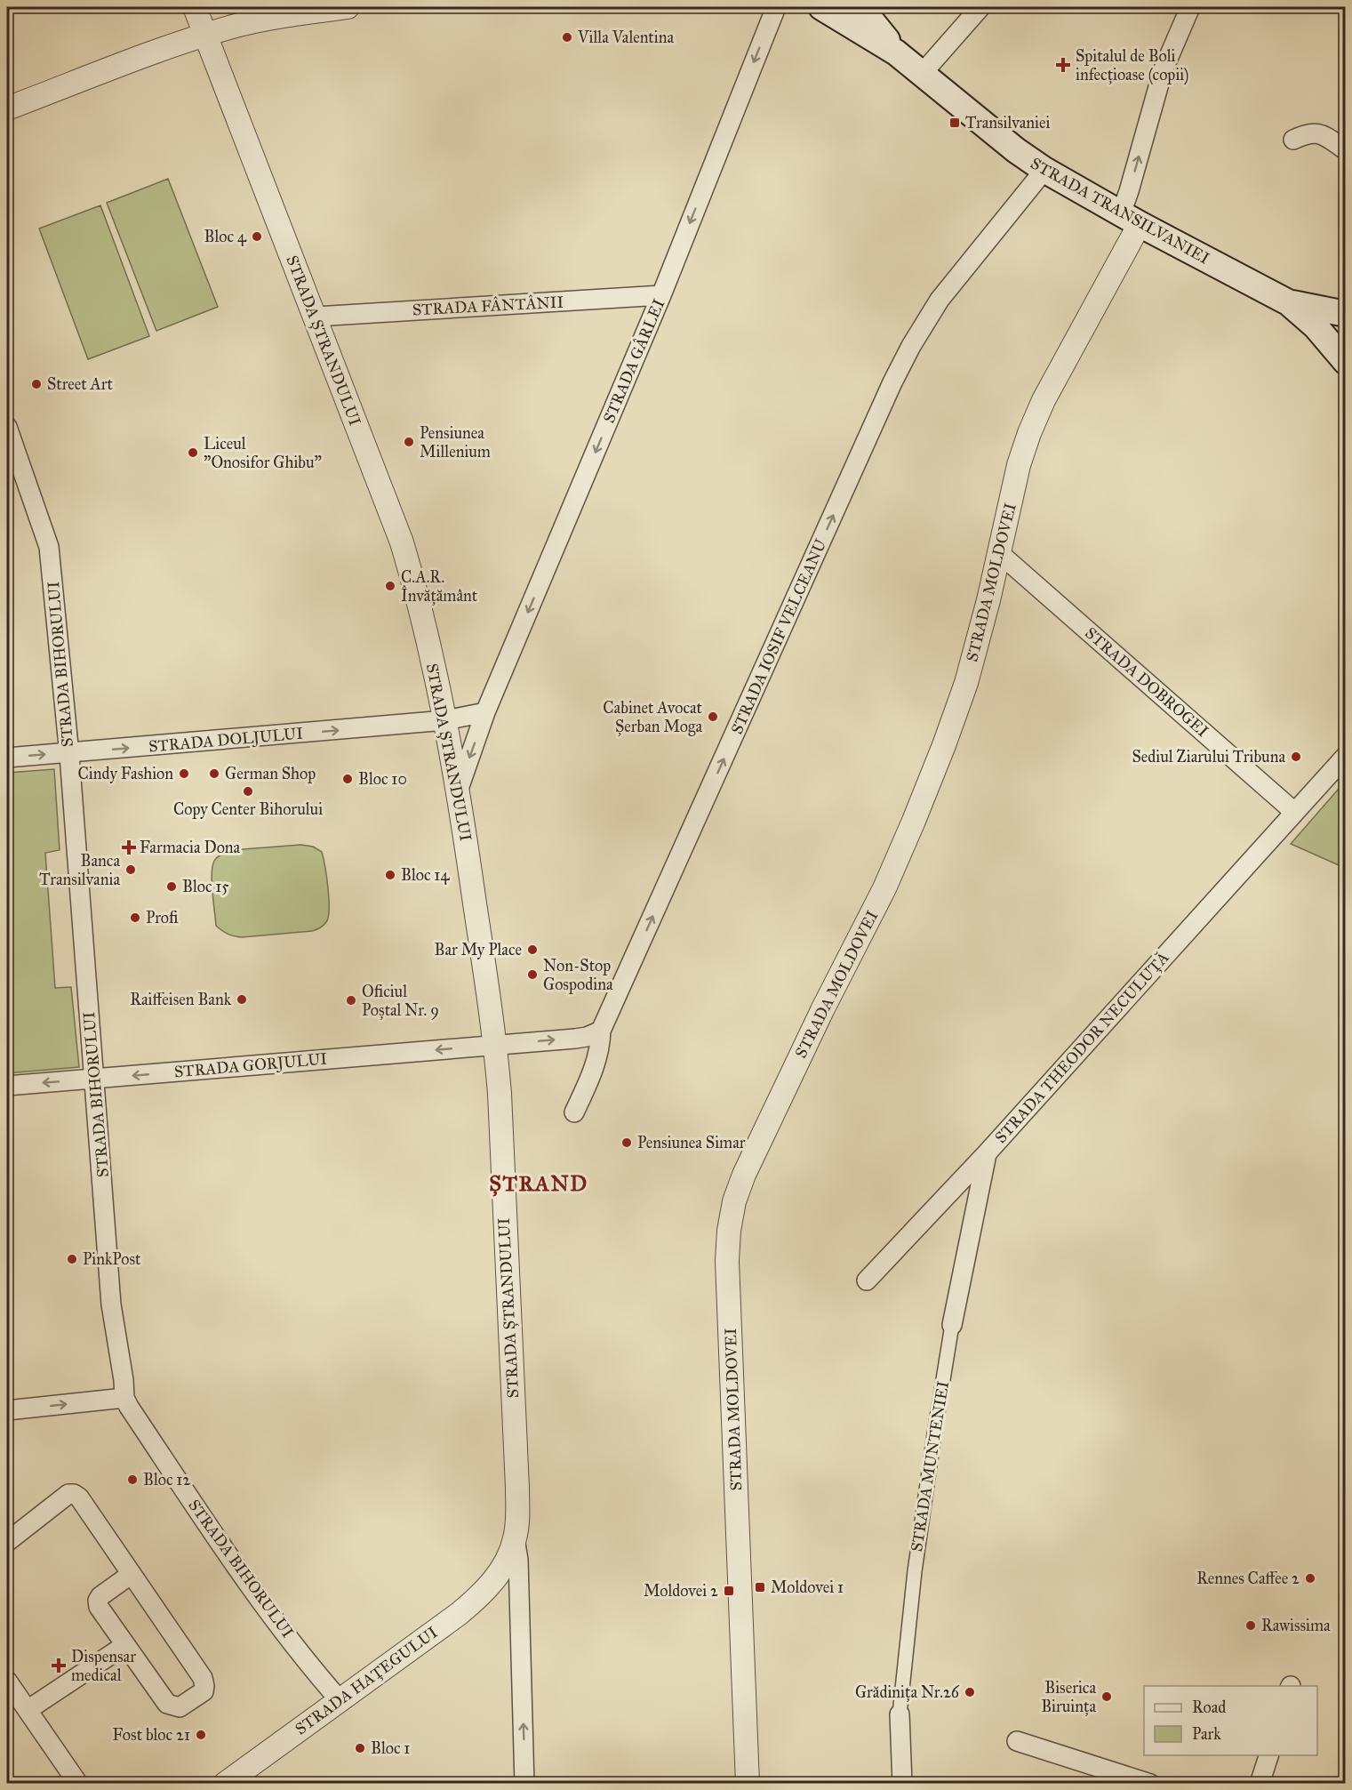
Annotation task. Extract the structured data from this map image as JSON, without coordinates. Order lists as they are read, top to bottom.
{
  "streets": {
    "main road": ["STRADA TRANSILVANIEI"],
    "street": [
      "STRADA FÂNTÂNII",
      "STRADA ȘTRANDULUI",
      "STRADA GÂRLEI",
      "STRADA MOLDOVEI",
      "STRADA IOSIF VELCEANU",
      "STRADA BIHORULUI",
      "STRADA DOBROGEI",
      "STRADA DOLJULUI",
      "STRADA THEODOR NECULUȚĂ",
      "STRADA GORJULUI",
      "STRADA MUNTENIEI",
      "STRADA HAȚEGULUI"
    ]
  },
  "crossings": [
    ["STRADA TRANSILVANIEI", "STRADA MOLDOVEI"],
    ["STRADA TRANSILVANIEI", "STRADA IOSIF VELCEANU"],
    ["STRADA FÂNTÂNII", "STRADA ȘTRANDULUI"],
    ["STRADA FÂNTÂNII", "STRADA GÂRLEI"],
    ["STRADA ȘTRANDULUI", "STRADA GÂRLEI"],
    ["STRADA ȘTRANDULUI", "STRADA DOLJULUI"],
    ["STRADA ȘTRANDULUI", "STRADA GORJULUI"],
    ["STRADA ȘTRANDULUI", "STRADA HAȚEGULUI"],
    ["STRADA MOLDOVEI", "STRADA DOBROGEI"],
    ["STRADA BIHORULUI", "STRADA DOLJULUI"],
    ["STRADA BIHORULUI", "STRADA GORJULUI"],
    ["STRADA BIHORULUI", "STRADA HAȚEGULUI"],
    ["STRADA DOBROGEI", "STRADA THEODOR NECULUȚĂ"],
    ["STRADA THEODOR NECULUȚĂ", "STRADA MUNTENIEI"]
  ],
  "one_way": [
    "STRADA GÂRLEI",
    "STRADA IOSIF VELCEANU",
    "STRADA DOLJULUI",
    "STRADA GORJULUI"
  ],
  "districts": ["ȘTRAND"],
  "places": {
    "other": [
      "Villa Valentina",
      "Bloc 4",
      "Street Art",
      "Pensiunea Millenium",
      "Liceul \"Onosifor Ghibu\"",
      "C.A.R. Învățământ",
      "Cabinet Avocat Șerban Moga",
      "Sediul Ziarului Tribuna",
      "Cindy Fashion",
      "German Shop",
      "Bloc 10",
      "Copy Center Bihorului",
      "Banca Transilvania",
      "Bloc 14",
      "Bloc 15",
      "Profi",
      "Bar My Place",
      "Non-Stop Gospodina",
      "Raiffeisen Bank",
      "Oficiul Poștal Nr. 9",
      "Pensiunea Simar",
      "PinkPost",
      "Bloc 12",
      "Rennes Caffee 2",
      "Rawissima",
      "Grădinița Nr.26",
      "Biserica Biruința",
      "Fost bloc 21",
      "Bloc 1"
    ],
    "health": ["Spitalul de Boli infecțioase (copii)", "Farmacia Dona", "Dispensar medical"],
    "transit": ["Transilvaniei", "Moldovei 1", "Moldovei 2"]
  },
  "legend": ["Road", "Park"]
}
